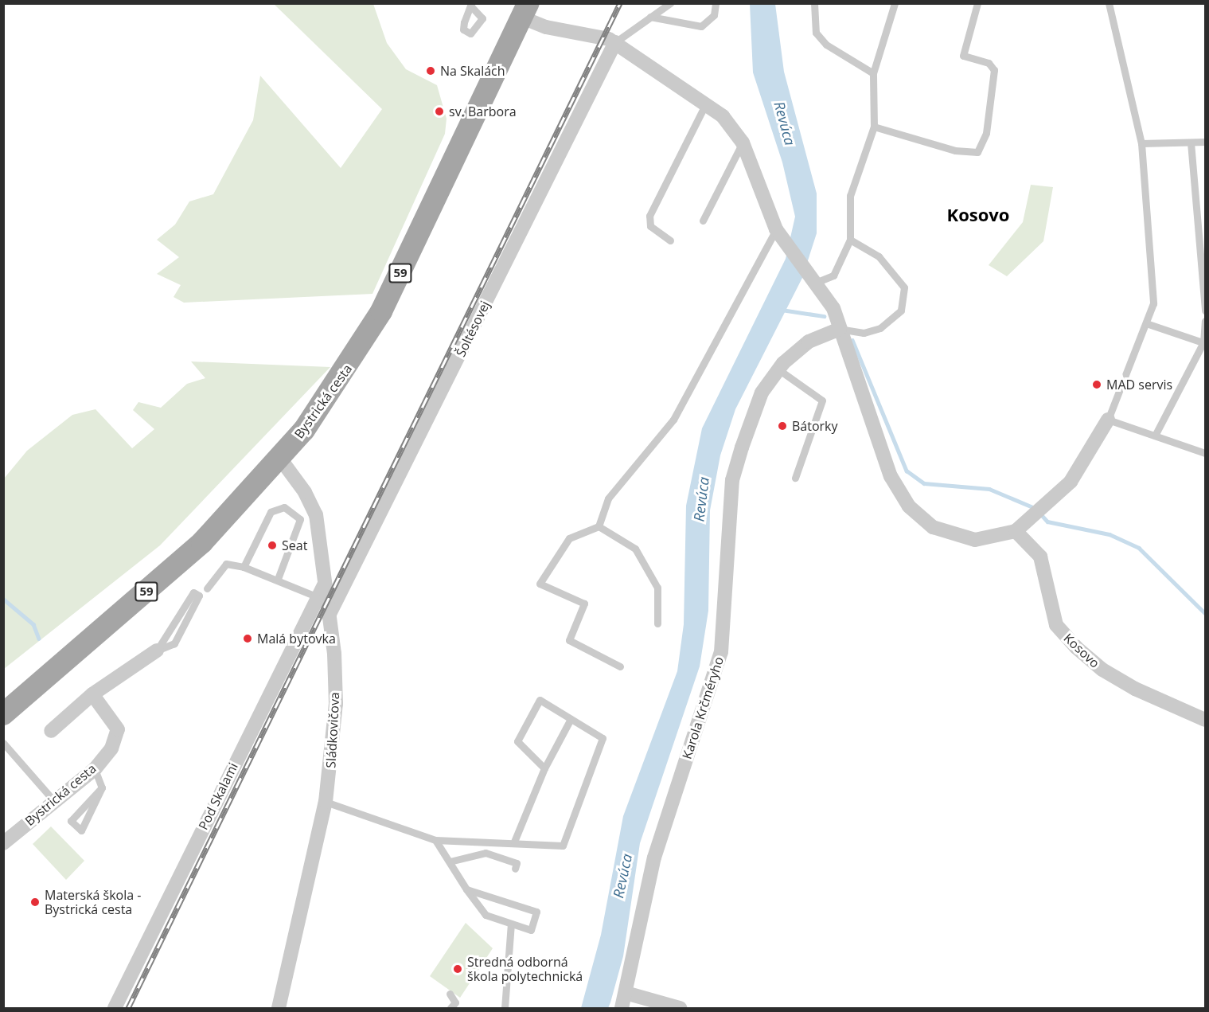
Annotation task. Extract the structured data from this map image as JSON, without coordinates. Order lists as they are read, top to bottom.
{
  "streets": {
    "main road": ["59", "Bystrická cesta"],
    "street": [
      "Šoltésovej",
      "Kosovo",
      "Karola Krčméryho",
      "Sládkovičova",
      "Pod Skalami"
    ]
  },
  "crossings": [
    ["Šoltésovej", "Sládkovičova"],
    ["Bystrická cesta", "Sládkovičova"],
    ["Sládkovičova", "Pod Skalami"]
  ],
  "districts": ["Kosovo"],
  "water": ["Revúca"],
  "places": [
    "Na Skalách",
    "sv. Barbora",
    "MAD servis",
    "Bátorky",
    "Seat",
    "Malá bytovka",
    "Materská škola - Bystrická cesta",
    "Stredná odborná škola polytechnická"
  ]
}
